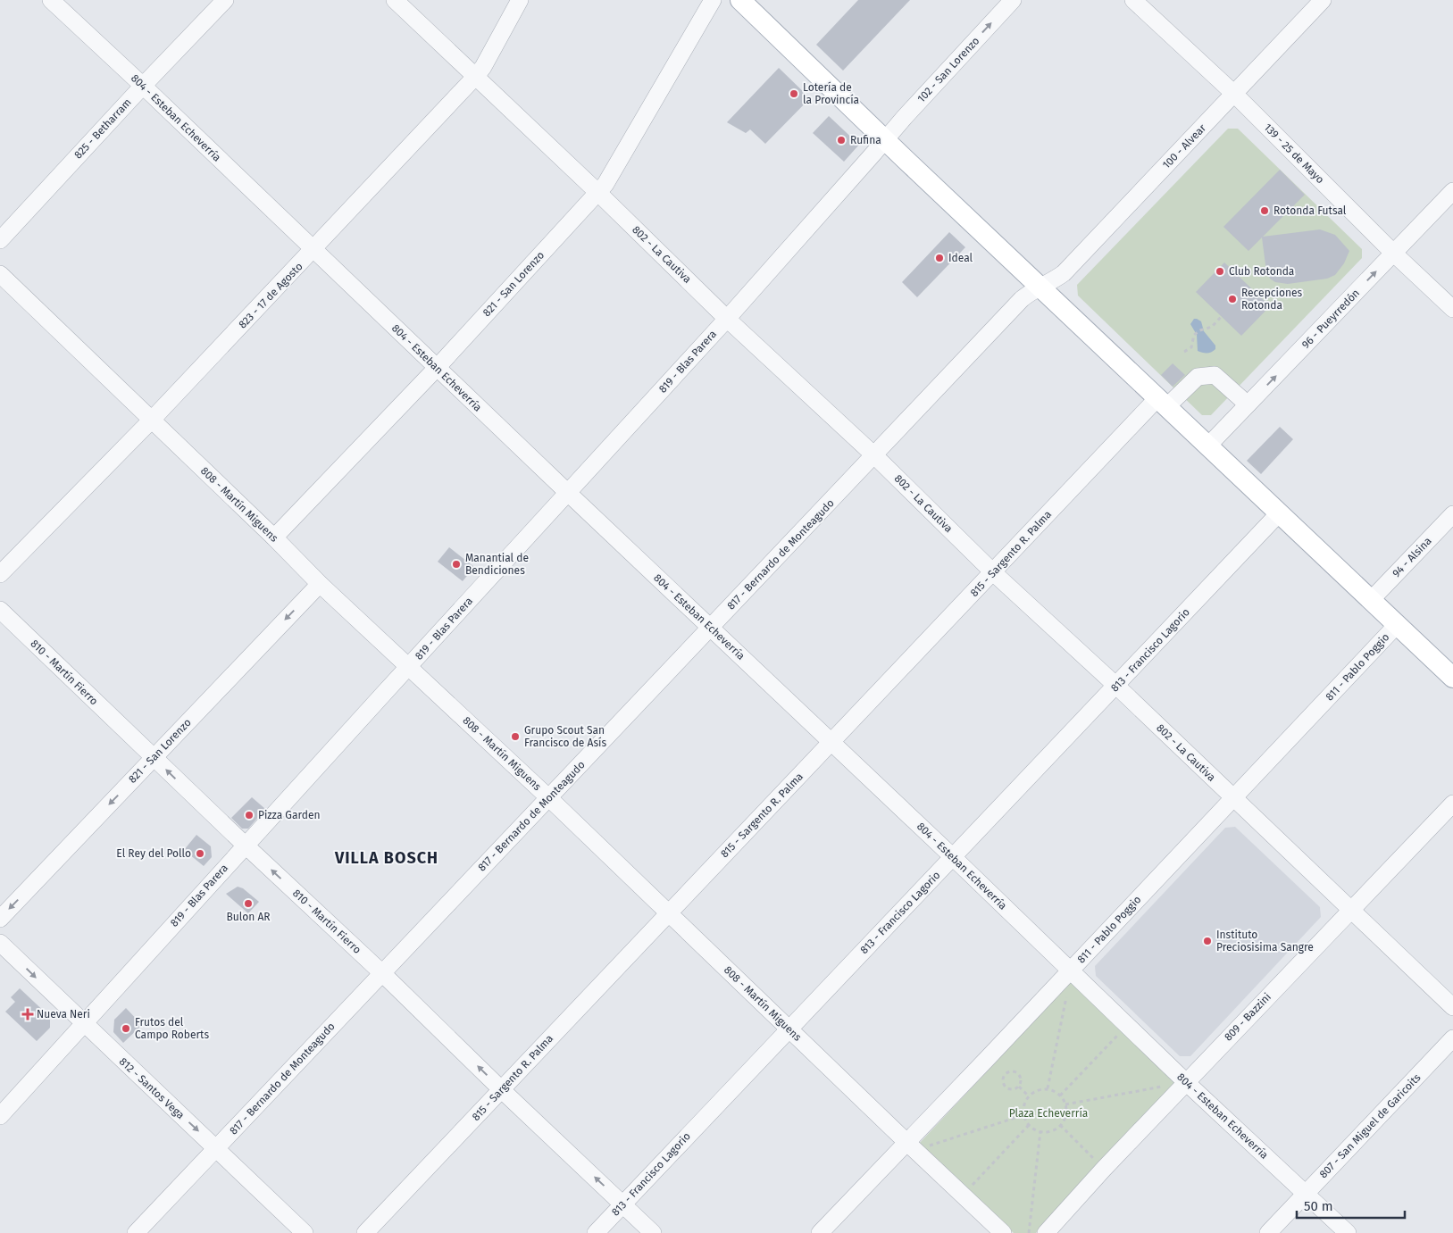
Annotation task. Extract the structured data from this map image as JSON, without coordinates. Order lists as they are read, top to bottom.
{
  "streets": {
    "street": [
      "102 - San Lorenzo",
      "804 - Esteban Echeverría",
      "825 - Betharram",
      "100 - Alvear",
      "139 - 25 de Mayo",
      "802 - La Cautiva",
      "821 - San Lorenzo",
      "823 - 17 de Agosto",
      "96 - Pueyrredón",
      "819 - Blas Parera",
      "808 - Martín Miguens",
      "815 - Sargento R. Palma",
      "817 - Bernardo de Monteagudo",
      "94 - Alsina",
      "813 - Francisco Lagorio",
      "811 - Pablo Poggio",
      "810 - Martín Fierro",
      "809 - Bazzini",
      "812 - Santos Vega",
      "807 - San Miguel de Garicoits"
    ]
  },
  "crossings": [
    ["102 - San Lorenzo", "819 - Blas Parera"],
    ["804 - Esteban Echeverría", "825 - Betharram"],
    ["804 - Esteban Echeverría", "821 - San Lorenzo"],
    ["804 - Esteban Echeverría", "823 - 17 de Agosto"],
    ["804 - Esteban Echeverría", "819 - Blas Parera"],
    ["804 - Esteban Echeverría", "815 - Sargento R. Palma"],
    ["804 - Esteban Echeverría", "817 - Bernardo de Monteagudo"],
    ["804 - Esteban Echeverría", "813 - Francisco Lagorio"],
    ["804 - Esteban Echeverría", "811 - Pablo Poggio"],
    ["804 - Esteban Echeverría", "809 - Bazzini"],
    ["804 - Esteban Echeverría", "807 - San Miguel de Garicoits"],
    ["100 - Alvear", "139 - 25 de Mayo"],
    ["100 - Alvear", "817 - Bernardo de Monteagudo"],
    ["139 - 25 de Mayo", "96 - Pueyrredón"],
    ["802 - La Cautiva", "821 - San Lorenzo"],
    ["802 - La Cautiva", "823 - 17 de Agosto"],
    ["802 - La Cautiva", "819 - Blas Parera"],
    ["802 - La Cautiva", "815 - Sargento R. Palma"],
    ["802 - La Cautiva", "817 - Bernardo de Monteagudo"],
    ["802 - La Cautiva", "813 - Francisco Lagorio"],
    ["802 - La Cautiva", "811 - Pablo Poggio"],
    ["802 - La Cautiva", "809 - Bazzini"],
    ["821 - San Lorenzo", "808 - Martín Miguens"],
    ["821 - San Lorenzo", "810 - Martín Fierro"],
    ["823 - 17 de Agosto", "808 - Martín Miguens"],
    ["96 - Pueyrredón", "815 - Sargento R. Palma"],
    ["819 - Blas Parera", "808 - Martín Miguens"],
    ["819 - Blas Parera", "810 - Martín Fierro"],
    ["819 - Blas Parera", "812 - Santos Vega"],
    ["808 - Martín Miguens", "815 - Sargento R. Palma"],
    ["808 - Martín Miguens", "817 - Bernardo de Monteagudo"],
    ["808 - Martín Miguens", "813 - Francisco Lagorio"],
    ["808 - Martín Miguens", "811 - Pablo Poggio"],
    ["815 - Sargento R. Palma", "810 - Martín Fierro"],
    ["817 - Bernardo de Monteagudo", "810 - Martín Fierro"],
    ["817 - Bernardo de Monteagudo", "812 - Santos Vega"],
    ["813 - Francisco Lagorio", "810 - Martín Fierro"]
  ],
  "one_way": [
    "102 - San Lorenzo",
    "821 - San Lorenzo",
    "96 - Pueyrredón",
    "810 - Martín Fierro",
    "812 - Santos Vega"
  ],
  "districts": ["VILLA BOSCH"],
  "parks": ["Plaza Echeverría"],
  "places": {
    "other": [
      "Lotería de la Provincía",
      "Rufina",
      "Rotonda Futsal",
      "Ideal",
      "Club Rotonda",
      "Recepciones Rotonda",
      "Manantial de Bendiciones",
      "Grupo Scout San Francisco de Asís",
      "Pizza Garden",
      "El Rey del Pollo",
      "Bulon AR",
      "Instituto Preciosisima Sangre",
      "Frutos del Campo Roberts"
    ],
    "health": ["Nueva Neri"]
  },
  "scale_bar": "50 m"
}
